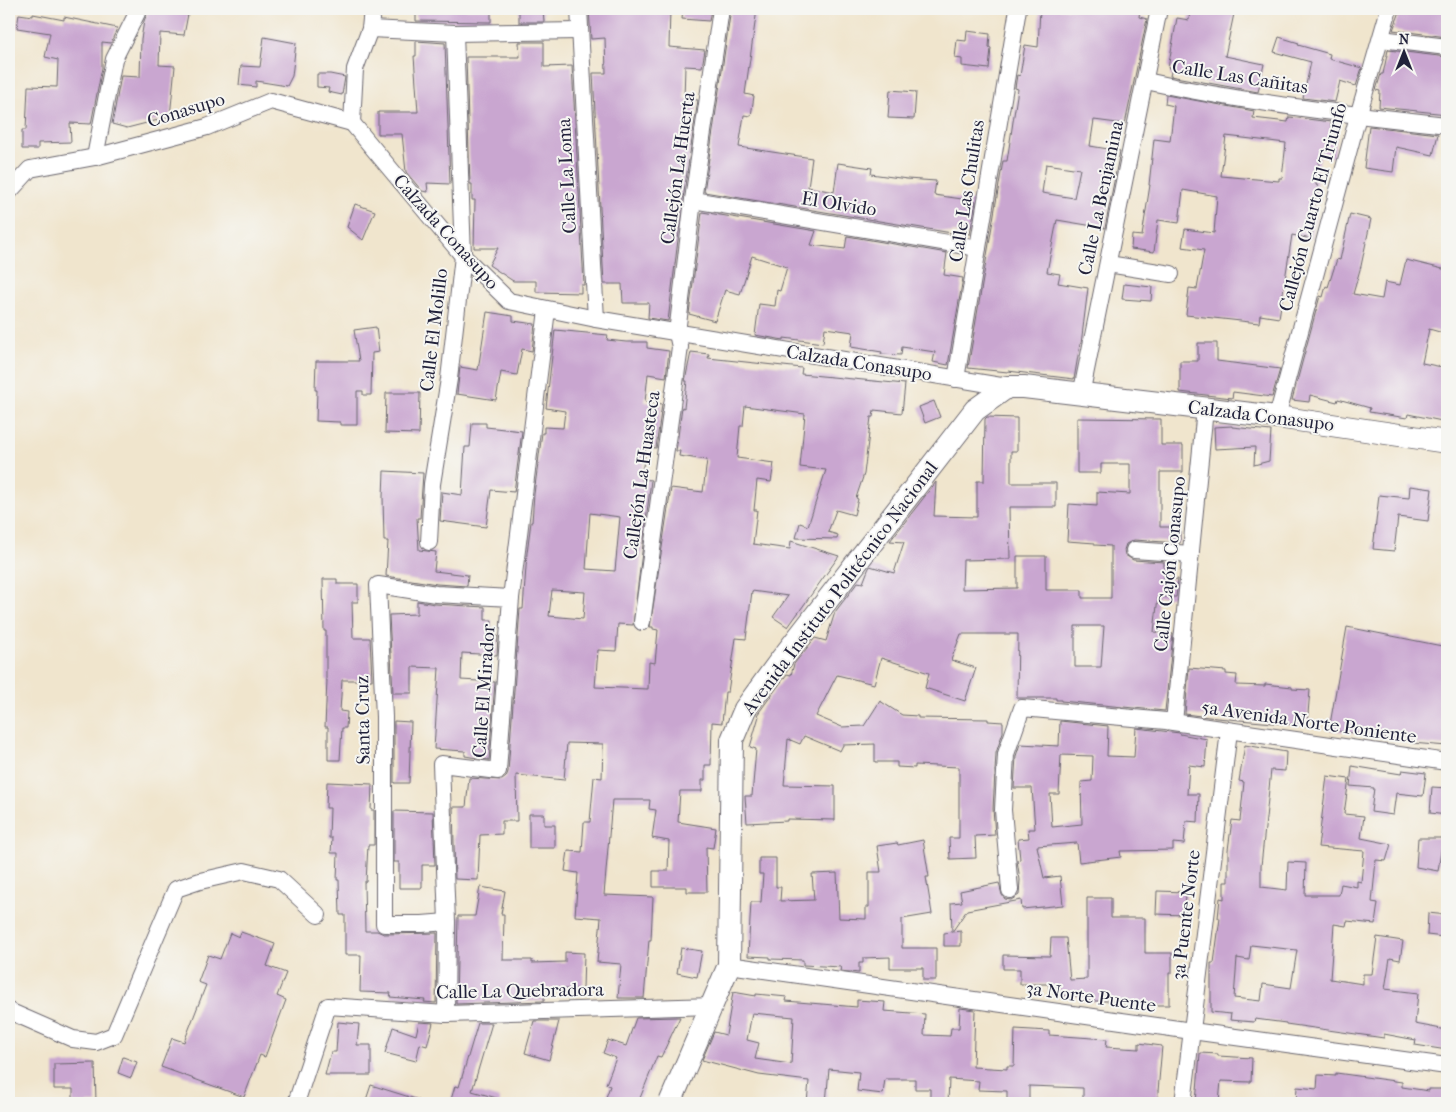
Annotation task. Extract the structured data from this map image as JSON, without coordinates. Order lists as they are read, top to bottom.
{
  "streets": {
    "street": [
      "Calle Las Cañitas",
      "Conasupo",
      "Callejón La Huerta",
      "Calle La Loma",
      "Calle Las Chulitas",
      "Calle La Benjamina",
      "El Olvido",
      "Callejón Cuarto El Triunfo",
      "Calzada Conasupo",
      "Calle El Molillo",
      "Callejón La Huasteca",
      "Calle Cajón Conasupo",
      "Avenida Instituto Politécnico Nacional",
      "Calle El Mirador",
      "Santa Cruz",
      "5a Avenida Norte Poniente",
      "3a Puente Norte",
      "Calle La Quebradora",
      "3a Norte Puente"
    ]
  },
  "crossings": [
    ["Calle Las Cañitas", "Calle La Benjamina"],
    ["Calle Las Cañitas", "Callejón Cuarto El Triunfo"],
    ["Conasupo", "Calzada Conasupo"],
    ["Callejón La Huerta", "El Olvido"],
    ["Callejón La Huerta", "Calzada Conasupo"],
    ["Callejón La Huerta", "Callejón La Huasteca"],
    ["Calle La Loma", "Calzada Conasupo"],
    ["Calle Las Chulitas", "El Olvido"],
    ["Calle Las Chulitas", "Calzada Conasupo"],
    ["Calle La Benjamina", "Calzada Conasupo"],
    ["Callejón Cuarto El Triunfo", "Calzada Conasupo"],
    ["Calzada Conasupo", "Calle El Molillo"],
    ["Calzada Conasupo", "Callejón La Huasteca"],
    ["Calzada Conasupo", "Calle Cajón Conasupo"],
    ["Calzada Conasupo", "Avenida Instituto Politécnico Nacional"],
    ["Calzada Conasupo", "Calle El Mirador"],
    ["Calle Cajón Conasupo", "5a Avenida Norte Poniente"],
    ["Avenida Instituto Politécnico Nacional", "Calle La Quebradora"],
    ["Avenida Instituto Politécnico Nacional", "3a Norte Puente"],
    ["Calle El Mirador", "Santa Cruz"],
    ["Calle El Mirador", "Calle La Quebradora"],
    ["5a Avenida Norte Poniente", "3a Puente Norte"],
    ["3a Puente Norte", "3a Norte Puente"]
  ],
  "north": "top"
}
